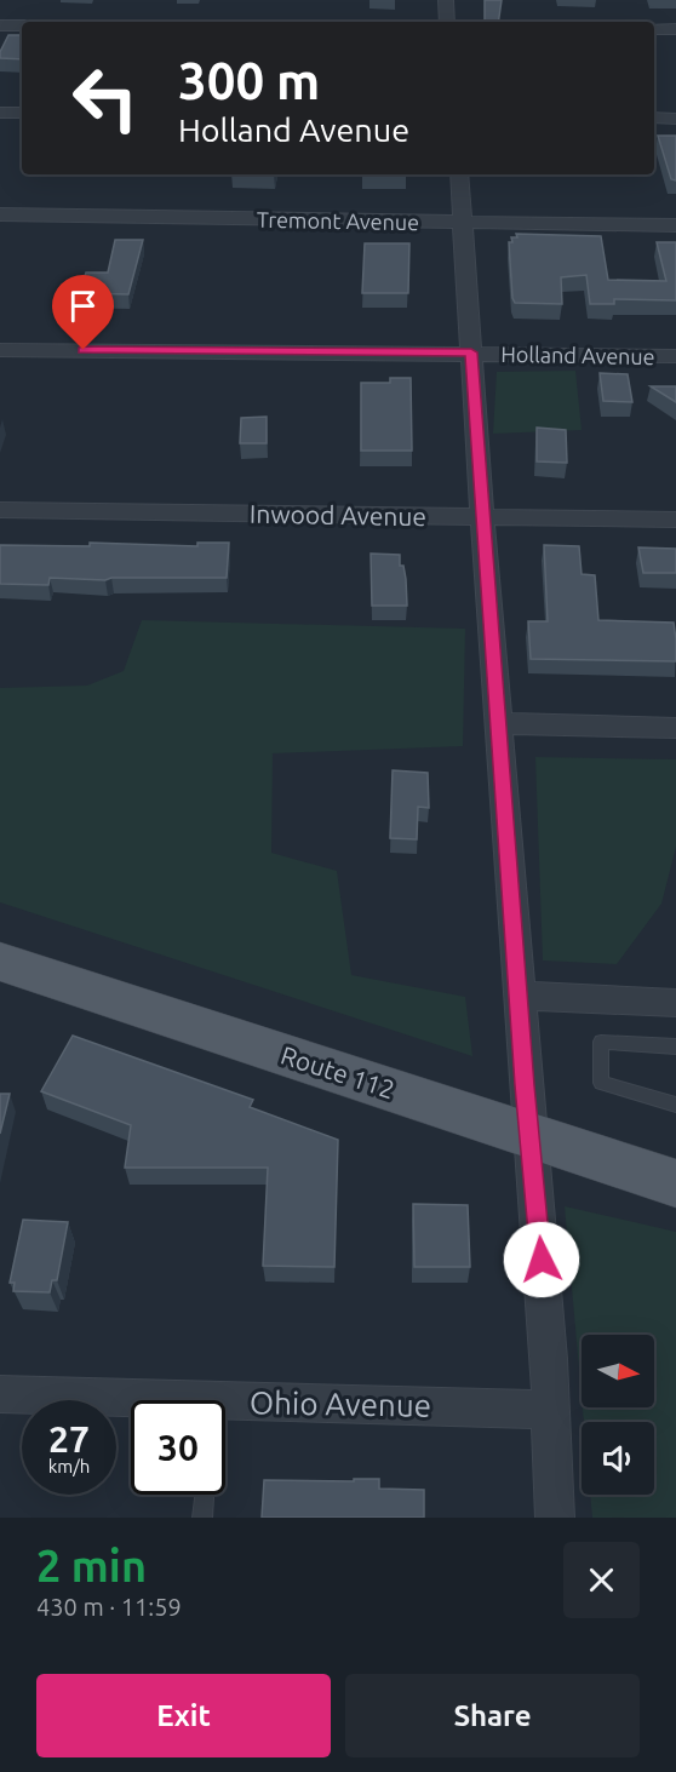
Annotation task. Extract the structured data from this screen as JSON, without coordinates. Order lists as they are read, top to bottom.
{
  "streets": {
    "main road": ["Route 112"],
    "street": [
      "Tremont Avenue",
      "Holland Avenue",
      "Inwood Avenue",
      "Ohio Avenue"
    ]
  },
  "north": "right",
  "page": {
    "turn": ["300 m", "Holland Avenue"],
    "speed": "27 km/h",
    "limit": "30",
    "heading": ["2 min", "430 m · 11:59"],
    "buttons": ["Exit", "Share"]
  }
}
